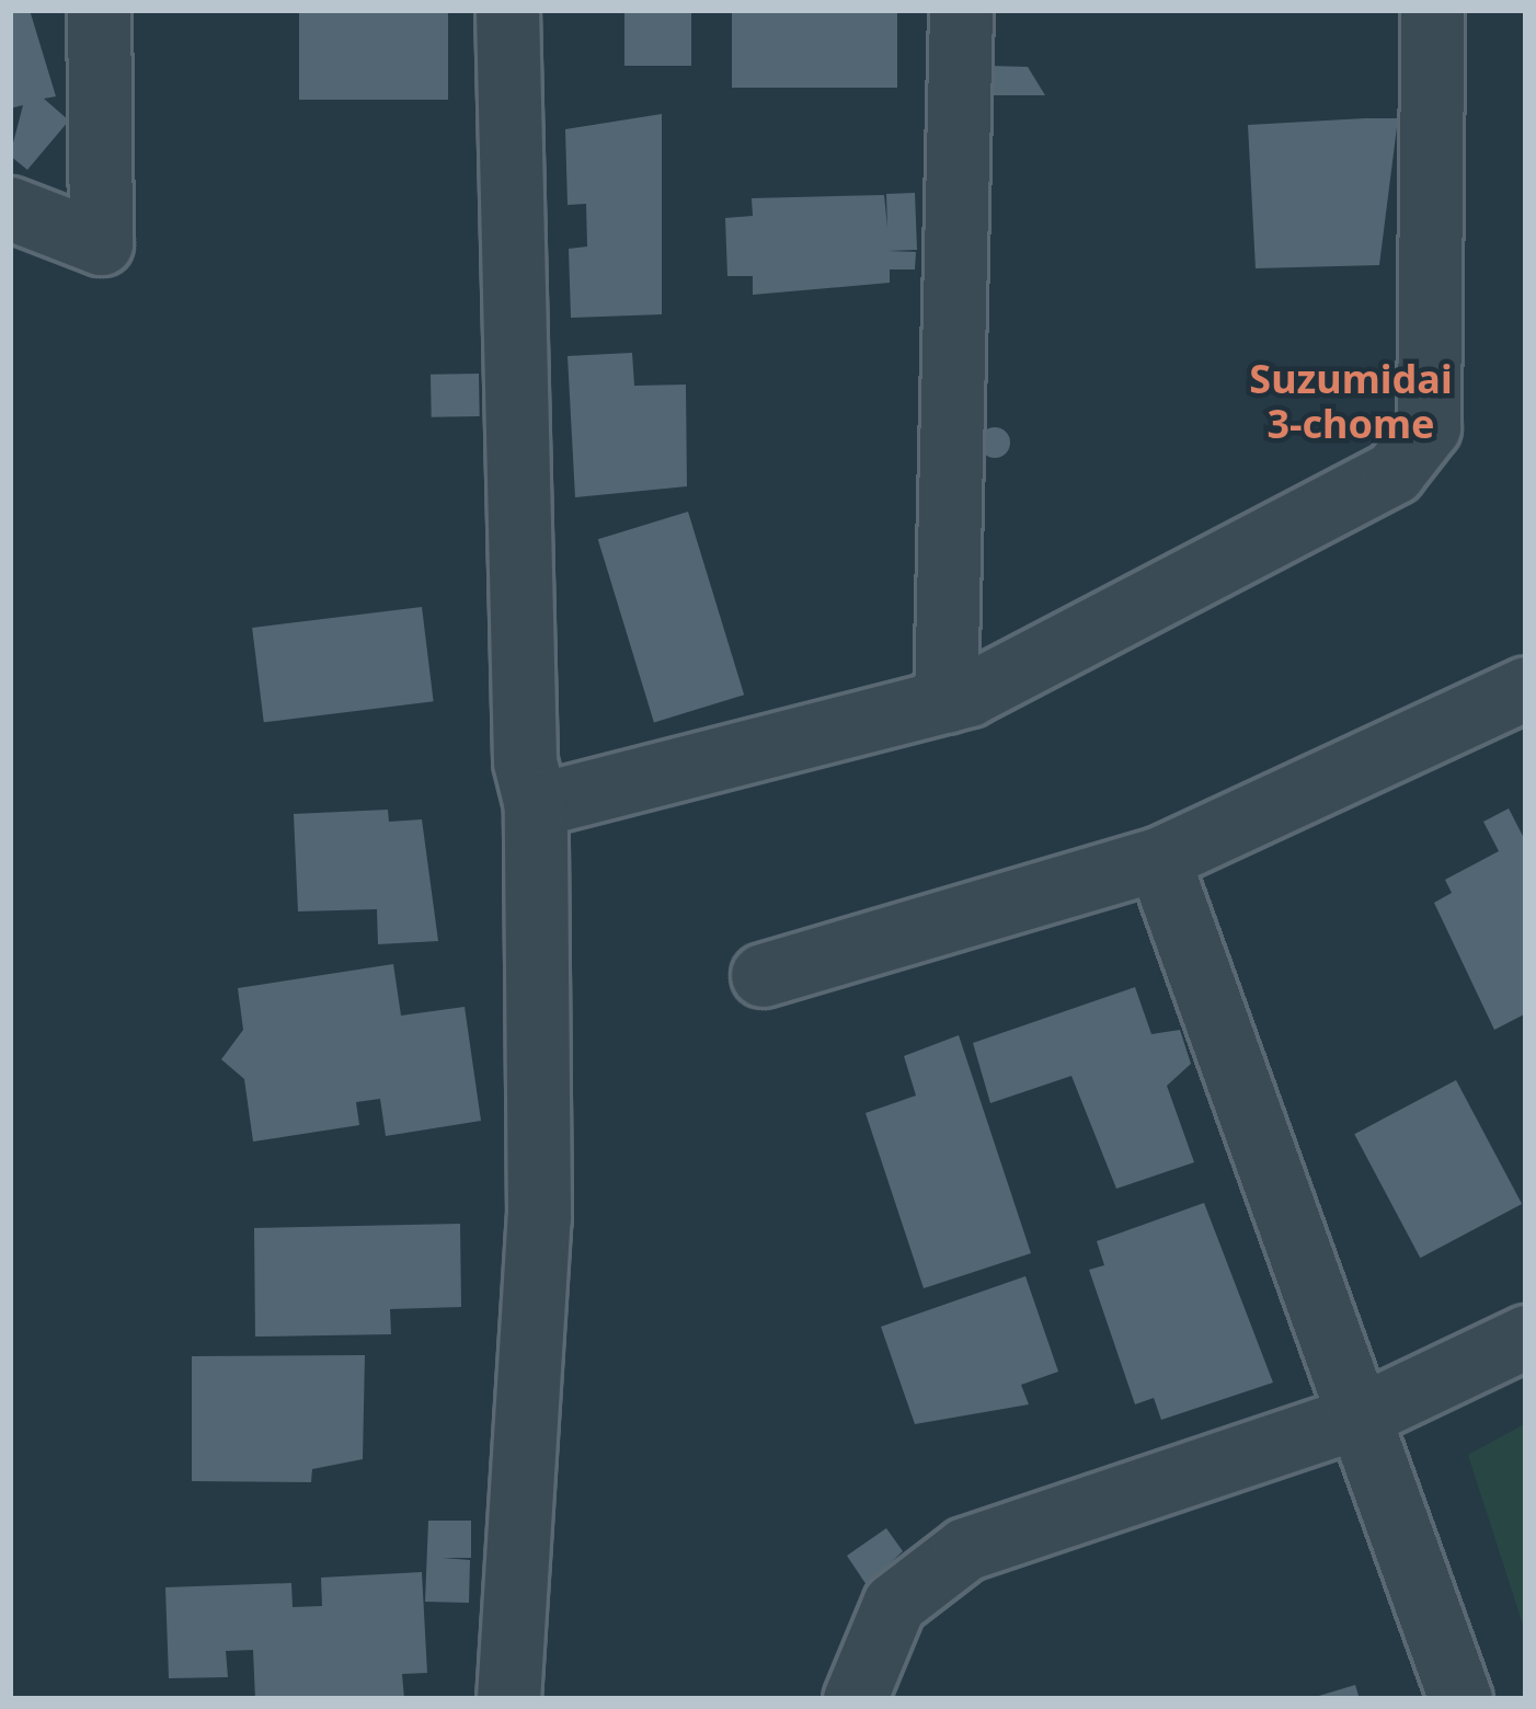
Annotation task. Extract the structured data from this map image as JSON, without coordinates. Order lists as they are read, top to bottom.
{
  "districts": ["Suzumidai 3-chome"]
}
